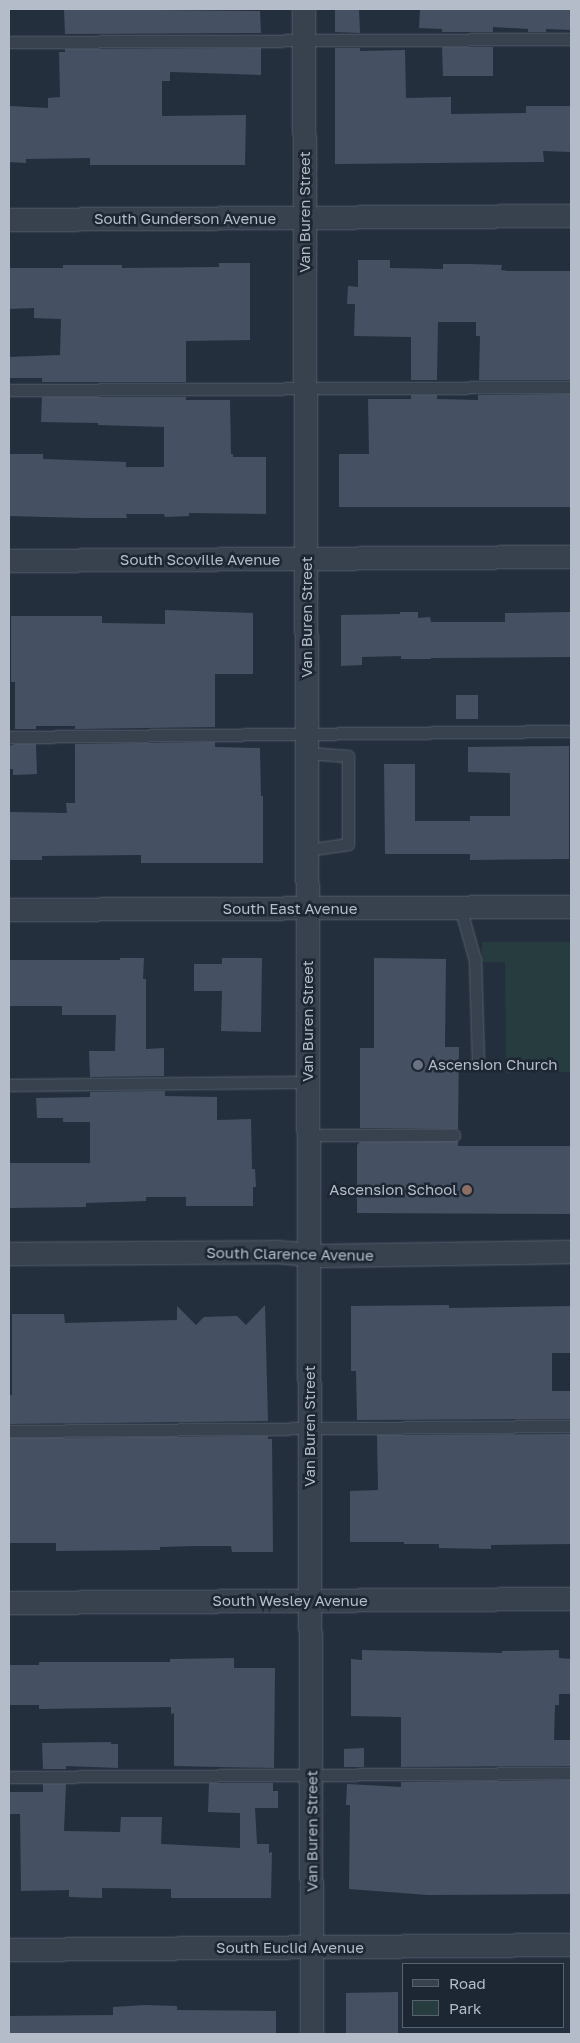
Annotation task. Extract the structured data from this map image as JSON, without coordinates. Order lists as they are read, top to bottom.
{
  "streets": {
    "street": [
      "Van Buren Street",
      "South Gunderson Avenue",
      "South Scoville Avenue",
      "South East Avenue",
      "South Clarence Avenue",
      "South Wesley Avenue",
      "South Euclid Avenue"
    ]
  },
  "crossings": [
    ["Van Buren Street", "South Gunderson Avenue"],
    ["Van Buren Street", "South Scoville Avenue"],
    ["Van Buren Street", "South East Avenue"],
    ["Van Buren Street", "South Clarence Avenue"],
    ["Van Buren Street", "South Wesley Avenue"],
    ["Van Buren Street", "South Euclid Avenue"]
  ],
  "places": ["Ascension Church", "Ascension School"],
  "legend": ["Road", "Park"]
}
